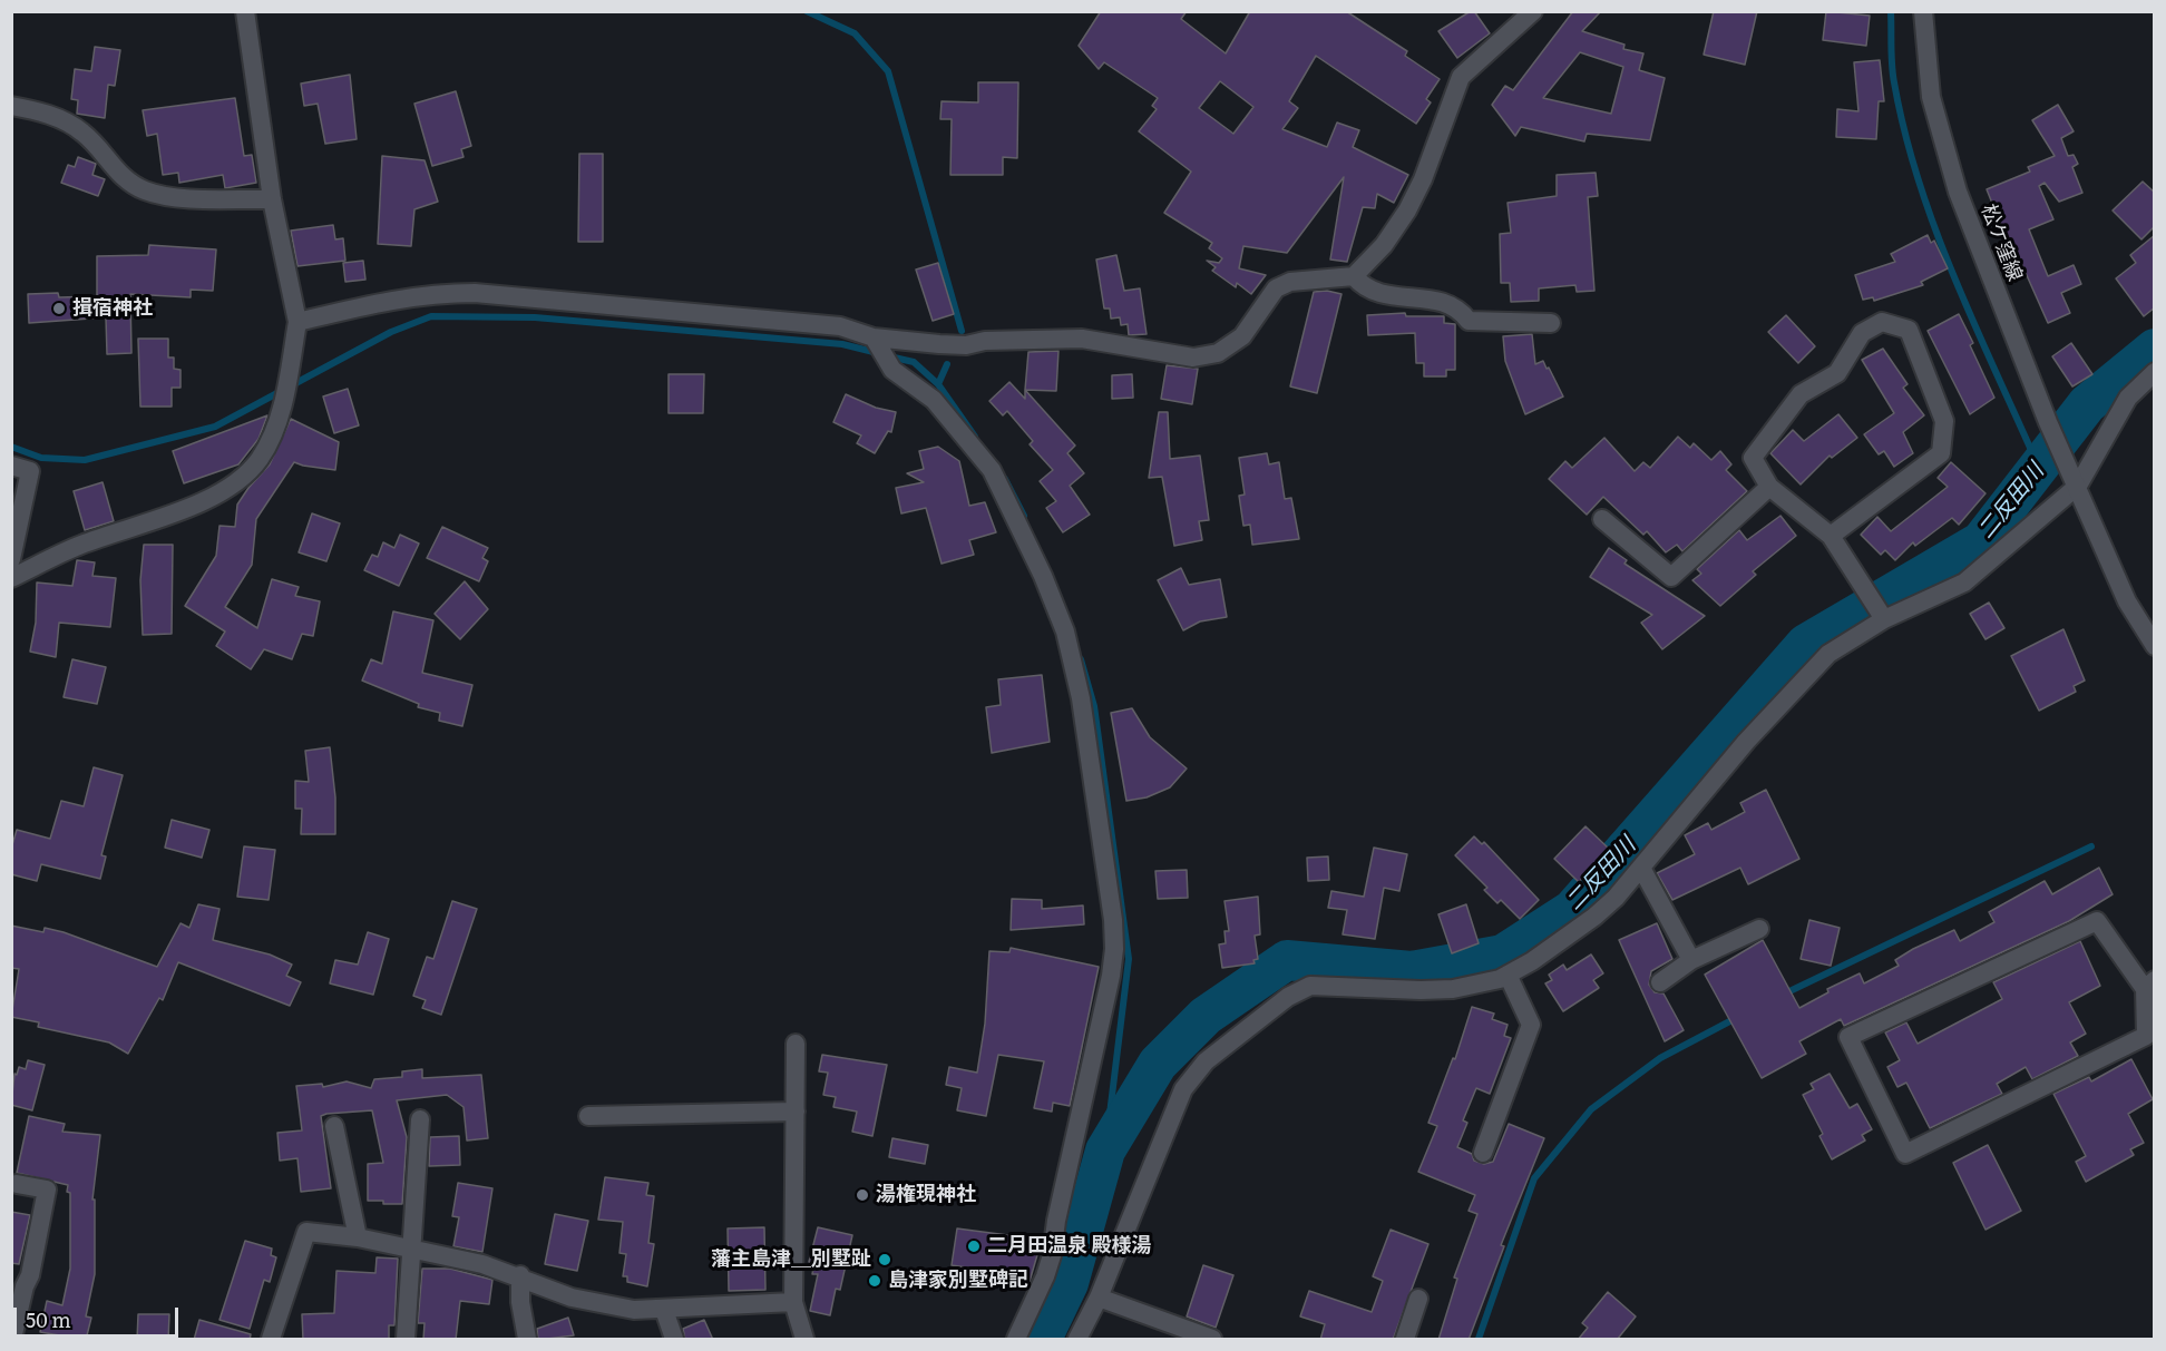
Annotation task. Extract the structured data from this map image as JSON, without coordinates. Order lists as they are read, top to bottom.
{
  "streets": {
    "street": ["松ケ窪線"]
  },
  "water": ["二反田川"],
  "places": [
    "揖宿神社",
    "湯権現神社",
    "二月田温泉 殿様湯",
    "藩主島津＿別墅趾",
    "島津家別墅碑記"
  ],
  "scale_bar": "50 m"
}
